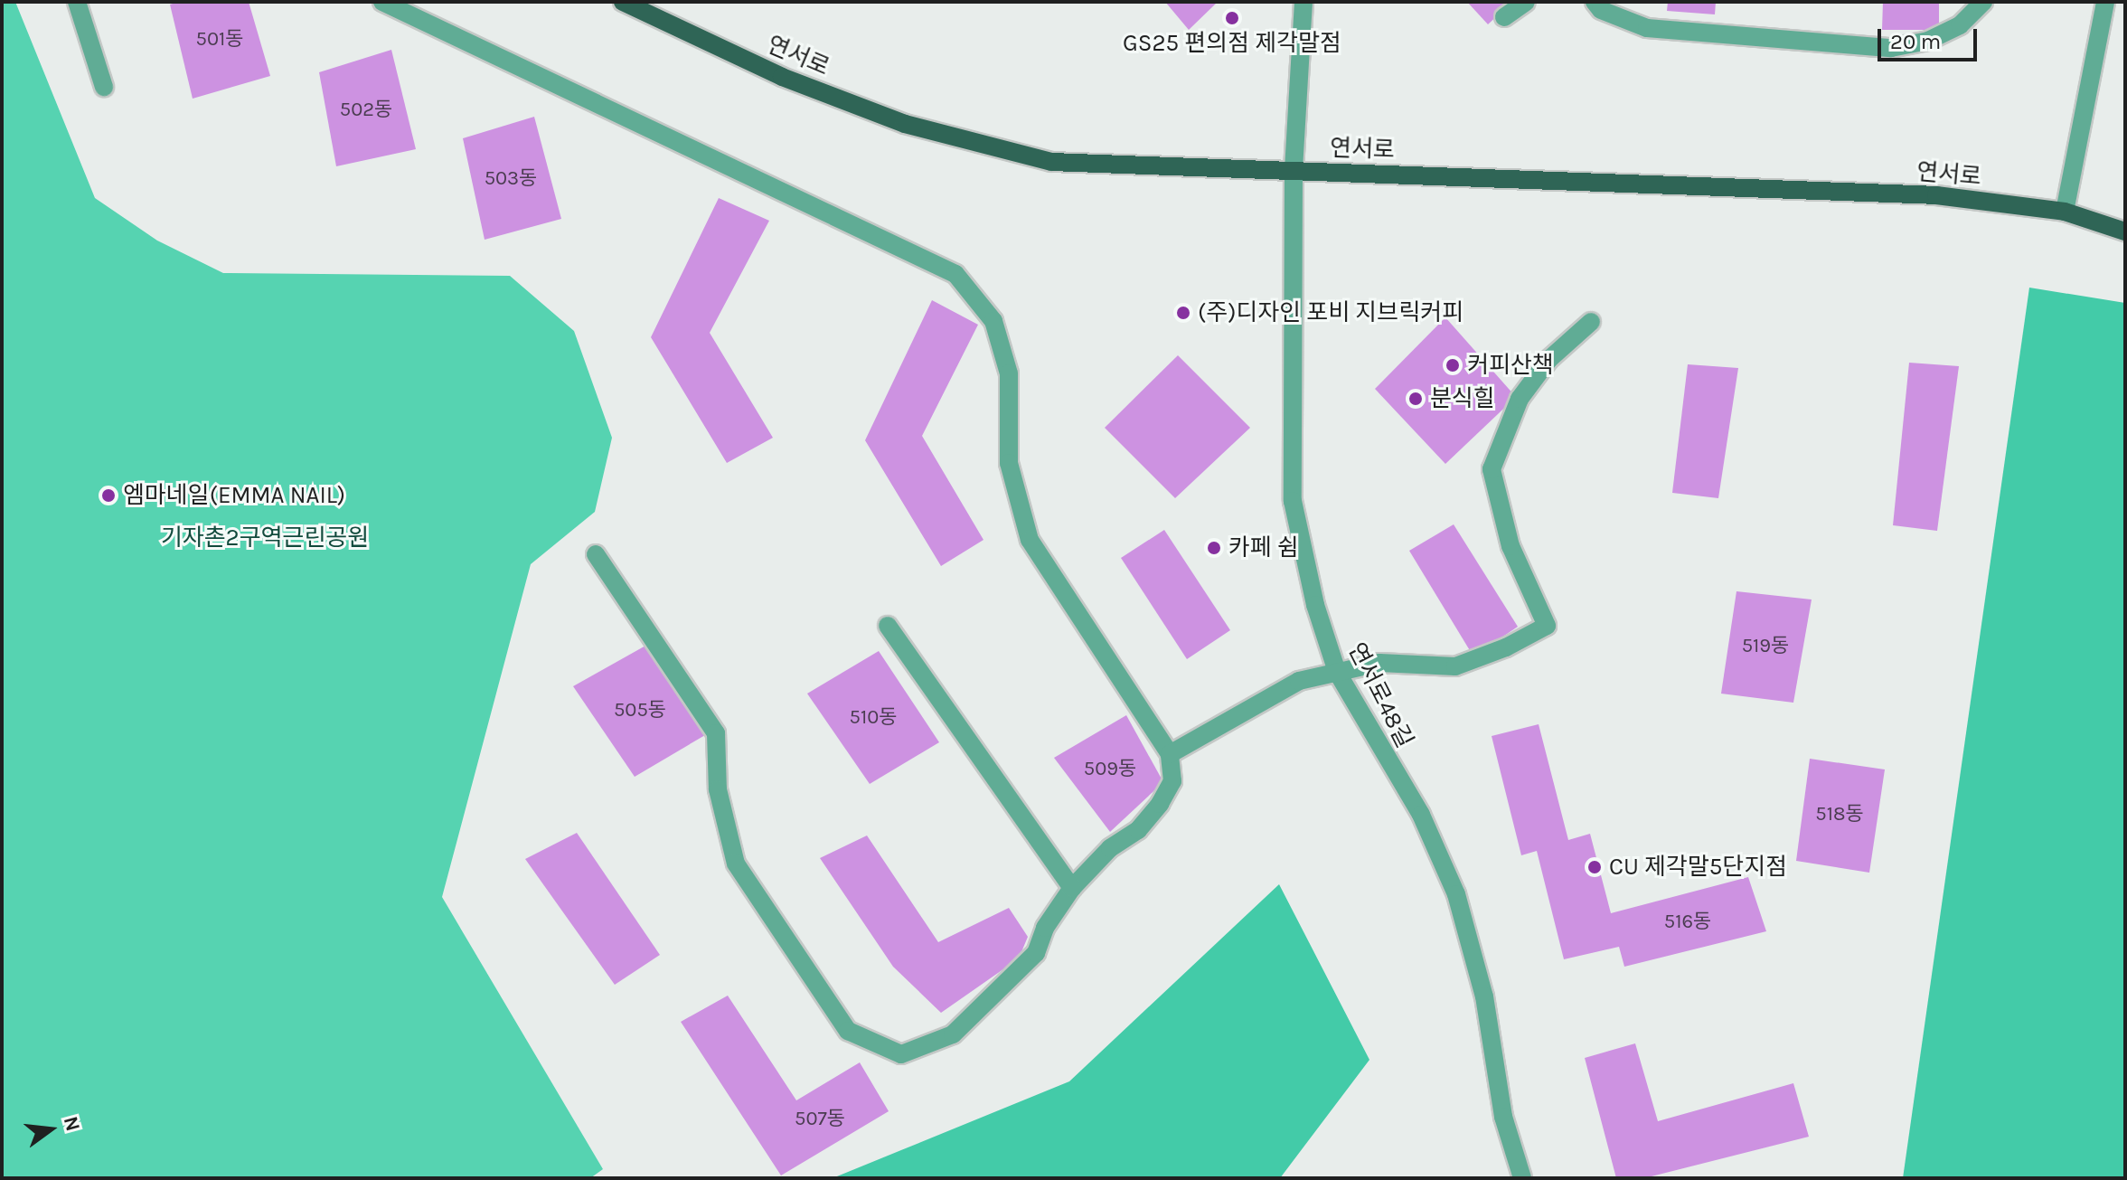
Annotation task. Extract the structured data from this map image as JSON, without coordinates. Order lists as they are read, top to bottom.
{
  "streets": {
    "main road": ["연서로"],
    "street": ["연서로48길"]
  },
  "crossings": [
    ["연서로", "연서로48길"]
  ],
  "parks": ["기자촌2구역근린공원"],
  "places": [
    "GS25 편의점 제각말점",
    "(주)디자인 포비 지브릭커피",
    "커피산책",
    "분식힐",
    "엠마네일(EMMA NAIL)",
    "카페 쉼",
    "CU 제각말5단지점"
  ],
  "house_numbers": [
    "501동",
    "502동",
    "503동",
    "519동",
    "505동",
    "510동",
    "509동",
    "518동",
    "516동",
    "507동"
  ],
  "scale_bar": "20 m",
  "north": "right"
}
